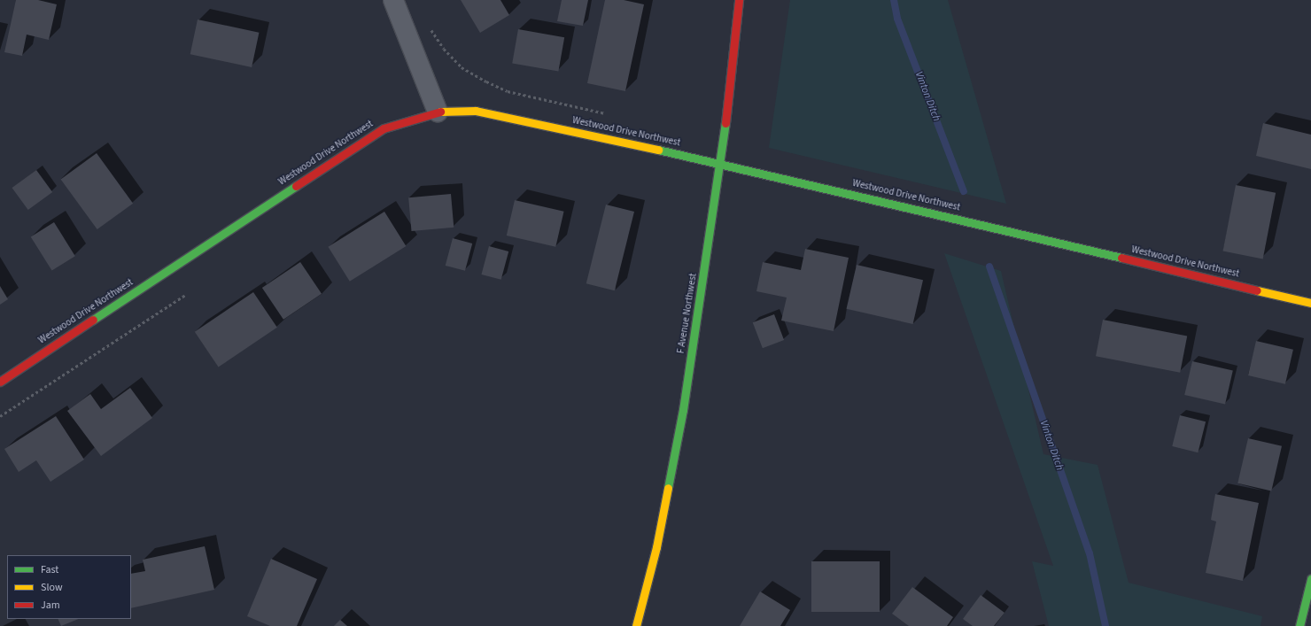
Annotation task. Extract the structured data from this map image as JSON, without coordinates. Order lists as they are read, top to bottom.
{
  "streets": {
    "street": ["Westwood Drive Northwest", "F Avenue Northwest"]
  },
  "crossings": [
    ["Westwood Drive Northwest", "F Avenue Northwest"]
  ],
  "water": ["Vinton Ditch"],
  "legend": ["Fast", "Slow", "Jam"]
}
